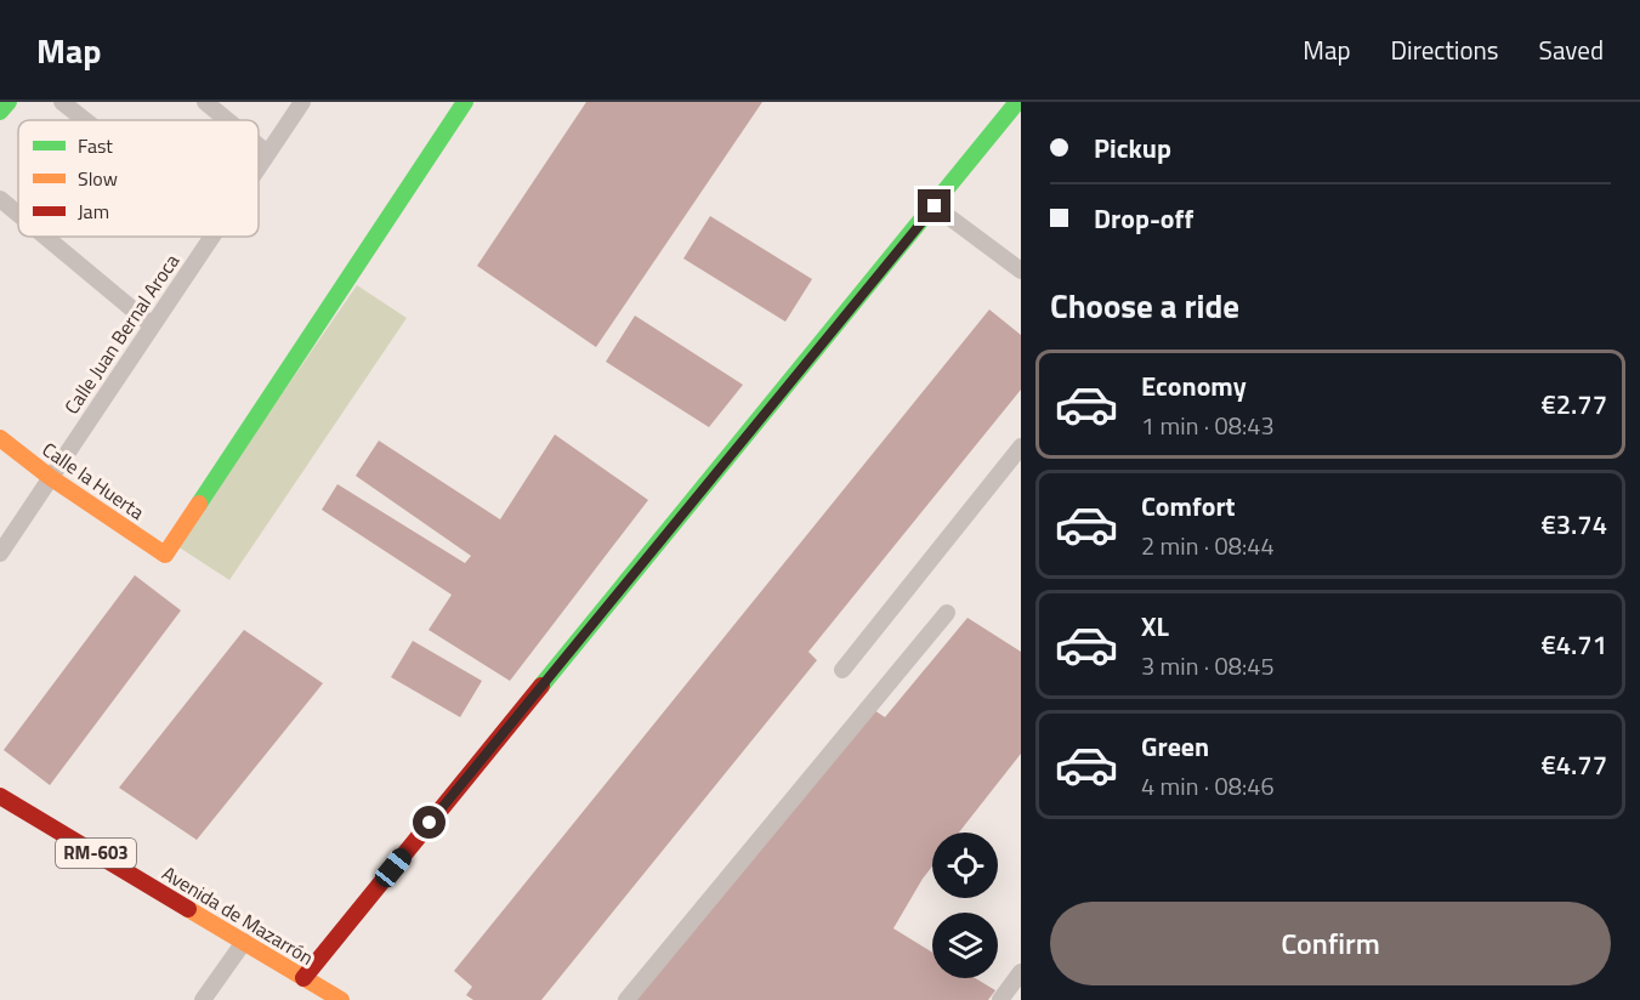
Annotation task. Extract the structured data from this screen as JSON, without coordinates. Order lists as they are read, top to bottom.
{
  "streets": {
    "street": [
      "Calle Juan Bernal Aroca",
      "Calle la Huerta",
      "RM-603",
      "Avenida de Mazarrón"
    ]
  },
  "crossings": [
    ["Calle Juan Bernal Aroca", "Calle la Huerta"]
  ],
  "legend": ["Fast", "Slow", "Jam"],
  "page": {
    "header": "Map",
    "nav": ["Map", "Directions", "Saved"],
    "banner": ["Pickup", "Drop-off"],
    "heading": "Choose a ride",
    "list": [
      {
        "name": "Economy",
        "note": "1 min · 08:43",
        "value": "€2.77"
      },
      {
        "name": "Comfort",
        "note": "2 min · 08:44",
        "value": "€3.74"
      },
      {
        "name": "XL",
        "note": "3 min · 08:45",
        "value": "€4.71"
      },
      {
        "name": "Green",
        "note": "4 min · 08:46",
        "value": "€4.77"
      }
    ],
    "buttons": "Confirm"
  }
}
